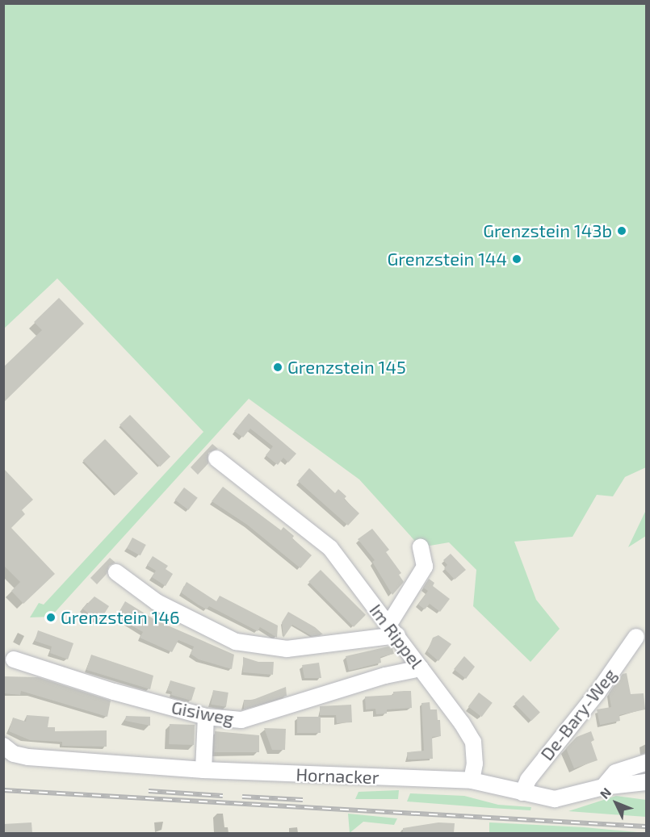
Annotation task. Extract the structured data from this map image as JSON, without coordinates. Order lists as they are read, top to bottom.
{
  "streets": {
    "street": [
      "Im Rippel",
      "Gisiweg",
      "De-Bary-Weg",
      "Hornacker"
    ]
  },
  "crossings": [
    ["Im Rippel", "Gisiweg"],
    ["Im Rippel", "Hornacker"]
  ],
  "places": [
    "Grenzstein 143b",
    "Grenzstein 144",
    "Grenzstein 145",
    "Grenzstein 146"
  ],
  "north": "top left"
}
